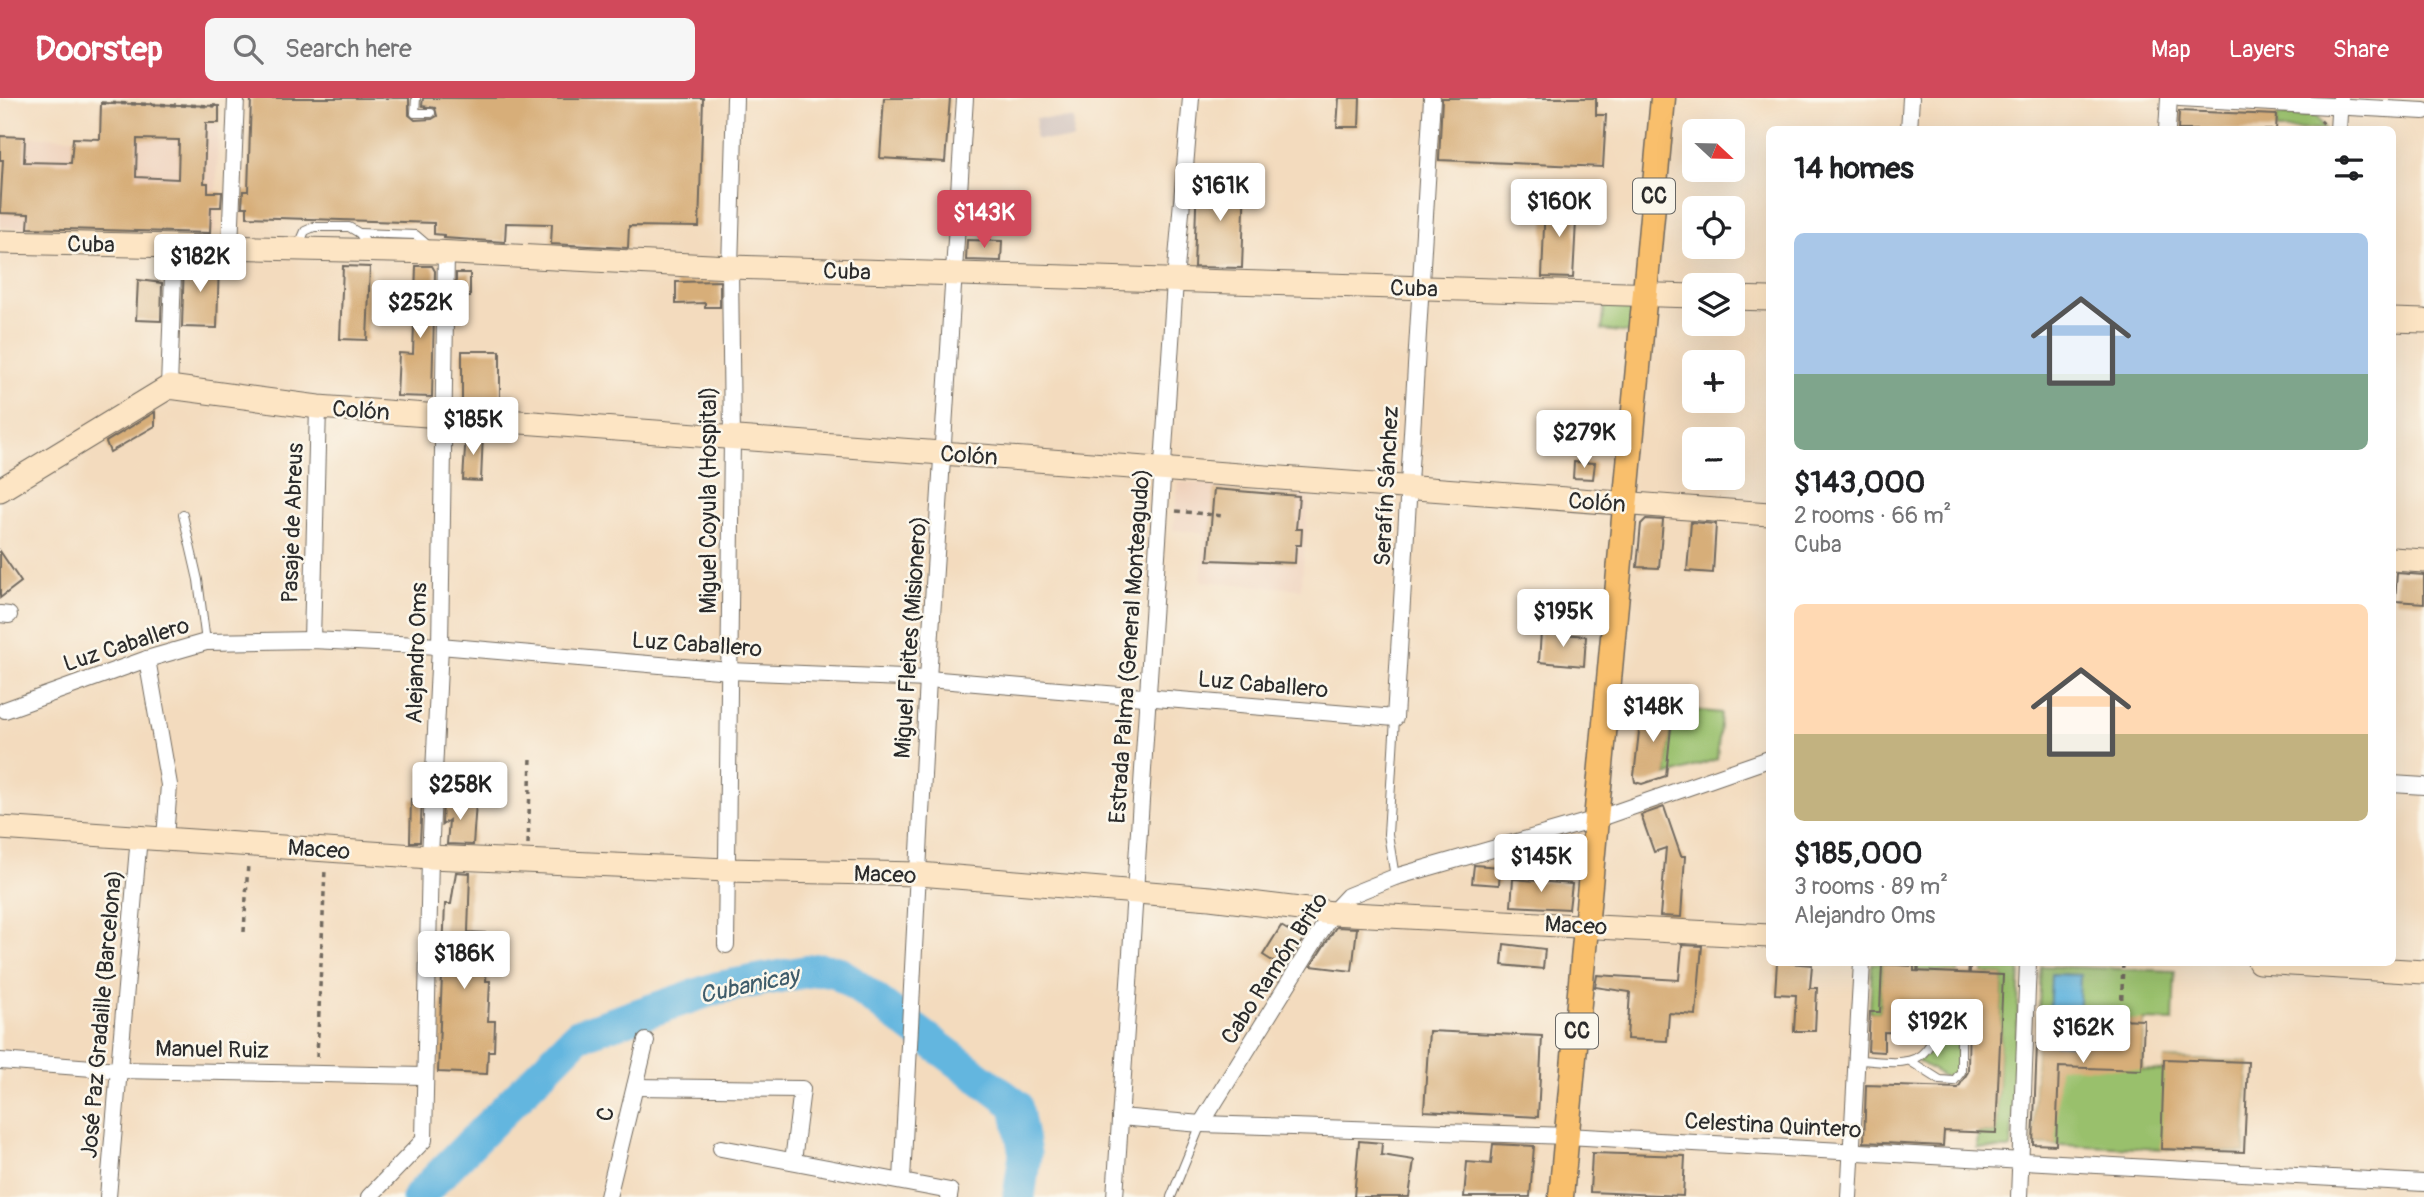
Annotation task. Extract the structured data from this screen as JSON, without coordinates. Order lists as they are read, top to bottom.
{
  "streets": {
    "main road": [
      "CC",
      "Cuba",
      "Colón",
      "Maceo"
    ],
    "street": [
      "Serafín Sánchez",
      "Miguel Coyula (Hospital)",
      "Pasaje de Abreus",
      "Miguel Fleites (Misionero)",
      "Luz Caballero",
      "Estrada Palma (General Monteagudo)",
      "Alejandro Oms",
      "Cabo Ramón Brito",
      "José Paz Gradaille (Barcelona)",
      "Manuel Ruiz",
      "C",
      "Celestina Quintero"
    ]
  },
  "crossings": [
    ["CC", "Cuba"],
    ["CC", "Colón"],
    ["CC", "Maceo"],
    ["CC", "Cabo Ramón Brito"],
    ["CC", "Celestina Quintero"],
    ["Cuba", "Serafín Sánchez"],
    ["Cuba", "Miguel Coyula (Hospital)"],
    ["Cuba", "Miguel Fleites (Misionero)"],
    ["Cuba", "Estrada Palma (General Monteagudo)"],
    ["Cuba", "Alejandro Oms"],
    ["Colón", "Serafín Sánchez"],
    ["Colón", "Miguel Coyula (Hospital)"],
    ["Colón", "Pasaje de Abreus"],
    ["Colón", "Miguel Fleites (Misionero)"],
    ["Colón", "Estrada Palma (General Monteagudo)"],
    ["Colón", "Alejandro Oms"],
    ["Serafín Sánchez", "Luz Caballero"],
    ["Serafín Sánchez", "Cabo Ramón Brito"],
    ["Miguel Coyula (Hospital)", "Luz Caballero"],
    ["Miguel Coyula (Hospital)", "Maceo"],
    ["Pasaje de Abreus", "Luz Caballero"],
    ["Miguel Fleites (Misionero)", "Luz Caballero"],
    ["Miguel Fleites (Misionero)", "Maceo"],
    ["Luz Caballero", "Estrada Palma (General Monteagudo)"],
    ["Luz Caballero", "Alejandro Oms"],
    ["Estrada Palma (General Monteagudo)", "Maceo"],
    ["Estrada Palma (General Monteagudo)", "Celestina Quintero"],
    ["Alejandro Oms", "Maceo"],
    ["Alejandro Oms", "Manuel Ruiz"],
    ["Maceo", "Cabo Ramón Brito"],
    ["Maceo", "José Paz Gradaille (Barcelona)"],
    ["Cabo Ramón Brito", "Celestina Quintero"],
    ["José Paz Gradaille (Barcelona)", "Manuel Ruiz"]
  ],
  "water": ["Cubanicay"],
  "north": "right",
  "page": {
    "header": "Doorstep",
    "search": "Search here",
    "nav": ["Map", "Layers", "Share"],
    "map_buttons": ["+", "−"],
    "heading": "14 homes",
    "price": [
      "$161K",
      "$160K",
      "$143K",
      "$182K",
      "$252K",
      "$185K",
      "$279K",
      "$195K",
      "$148K",
      "$258K",
      "$145K",
      "$186K",
      "$192K",
      "$162K"
    ],
    "list": [
      {
        "name": "$143,000",
        "note": "2 rooms · 66 m² · Cuba"
      },
      {
        "name": "$185,000",
        "note": "3 rooms · 89 m² · Alejandro Oms"
      }
    ]
  }
}
